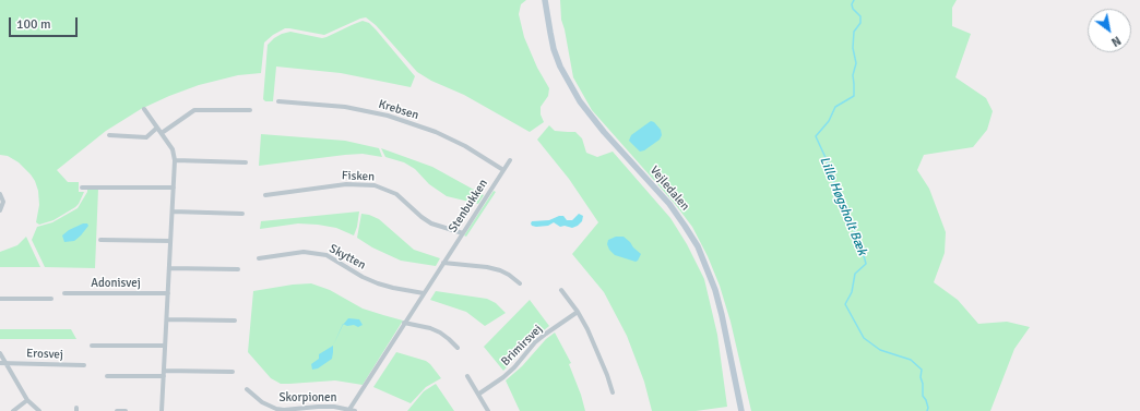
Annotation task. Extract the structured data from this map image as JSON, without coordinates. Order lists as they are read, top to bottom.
{
  "streets": {
    "street": [
      "Krebsen",
      "Fisken",
      "Vejledalen",
      "Stenbukken",
      "Skytten",
      "Adonisvej",
      "Brimirsvej",
      "Erosvej",
      "Skorpionen"
    ]
  },
  "crossings": [
    ["Krebsen", "Stenbukken"],
    ["Fisken", "Stenbukken"],
    ["Stenbukken", "Skytten"],
    ["Stenbukken", "Skorpionen"]
  ],
  "water": ["Lille Høgsholt Bæk"],
  "scale_bar": "100 m",
  "north": "bottom right"
}
